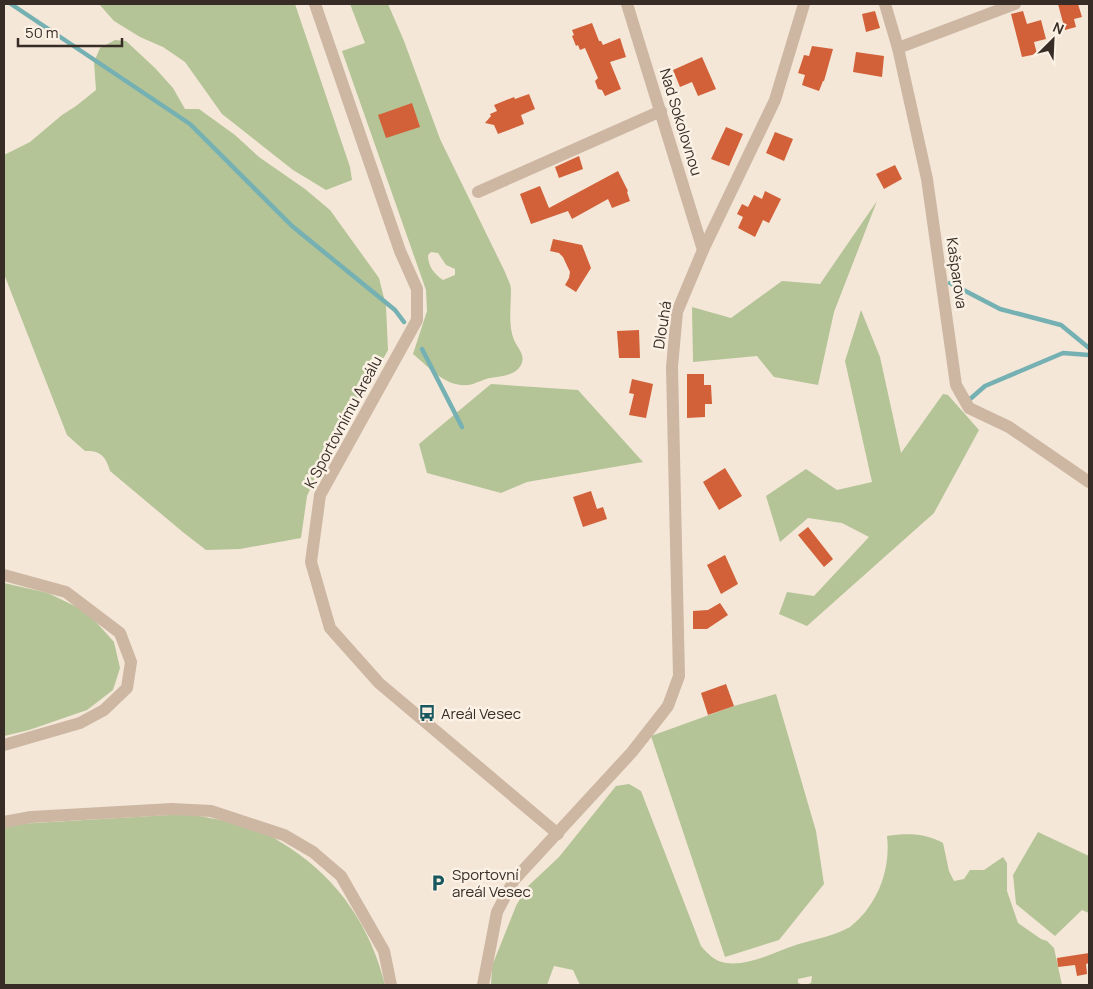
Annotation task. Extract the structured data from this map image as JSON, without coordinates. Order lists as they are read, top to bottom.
{
  "streets": {
    "street": [
      "Nad Sokolovnou",
      "Kašparova",
      "Dlouhá",
      "K Sportovnímu Areálu"
    ]
  },
  "crossings": [
    ["Nad Sokolovnou", "Dlouhá"],
    ["Dlouhá", "K Sportovnímu Areálu"]
  ],
  "places": {
    "bus stop": ["Areál Vesec"],
    "parking": ["Sportovní areál Vesec"]
  },
  "scale_bar": "50 m",
  "north": "top right"
}
